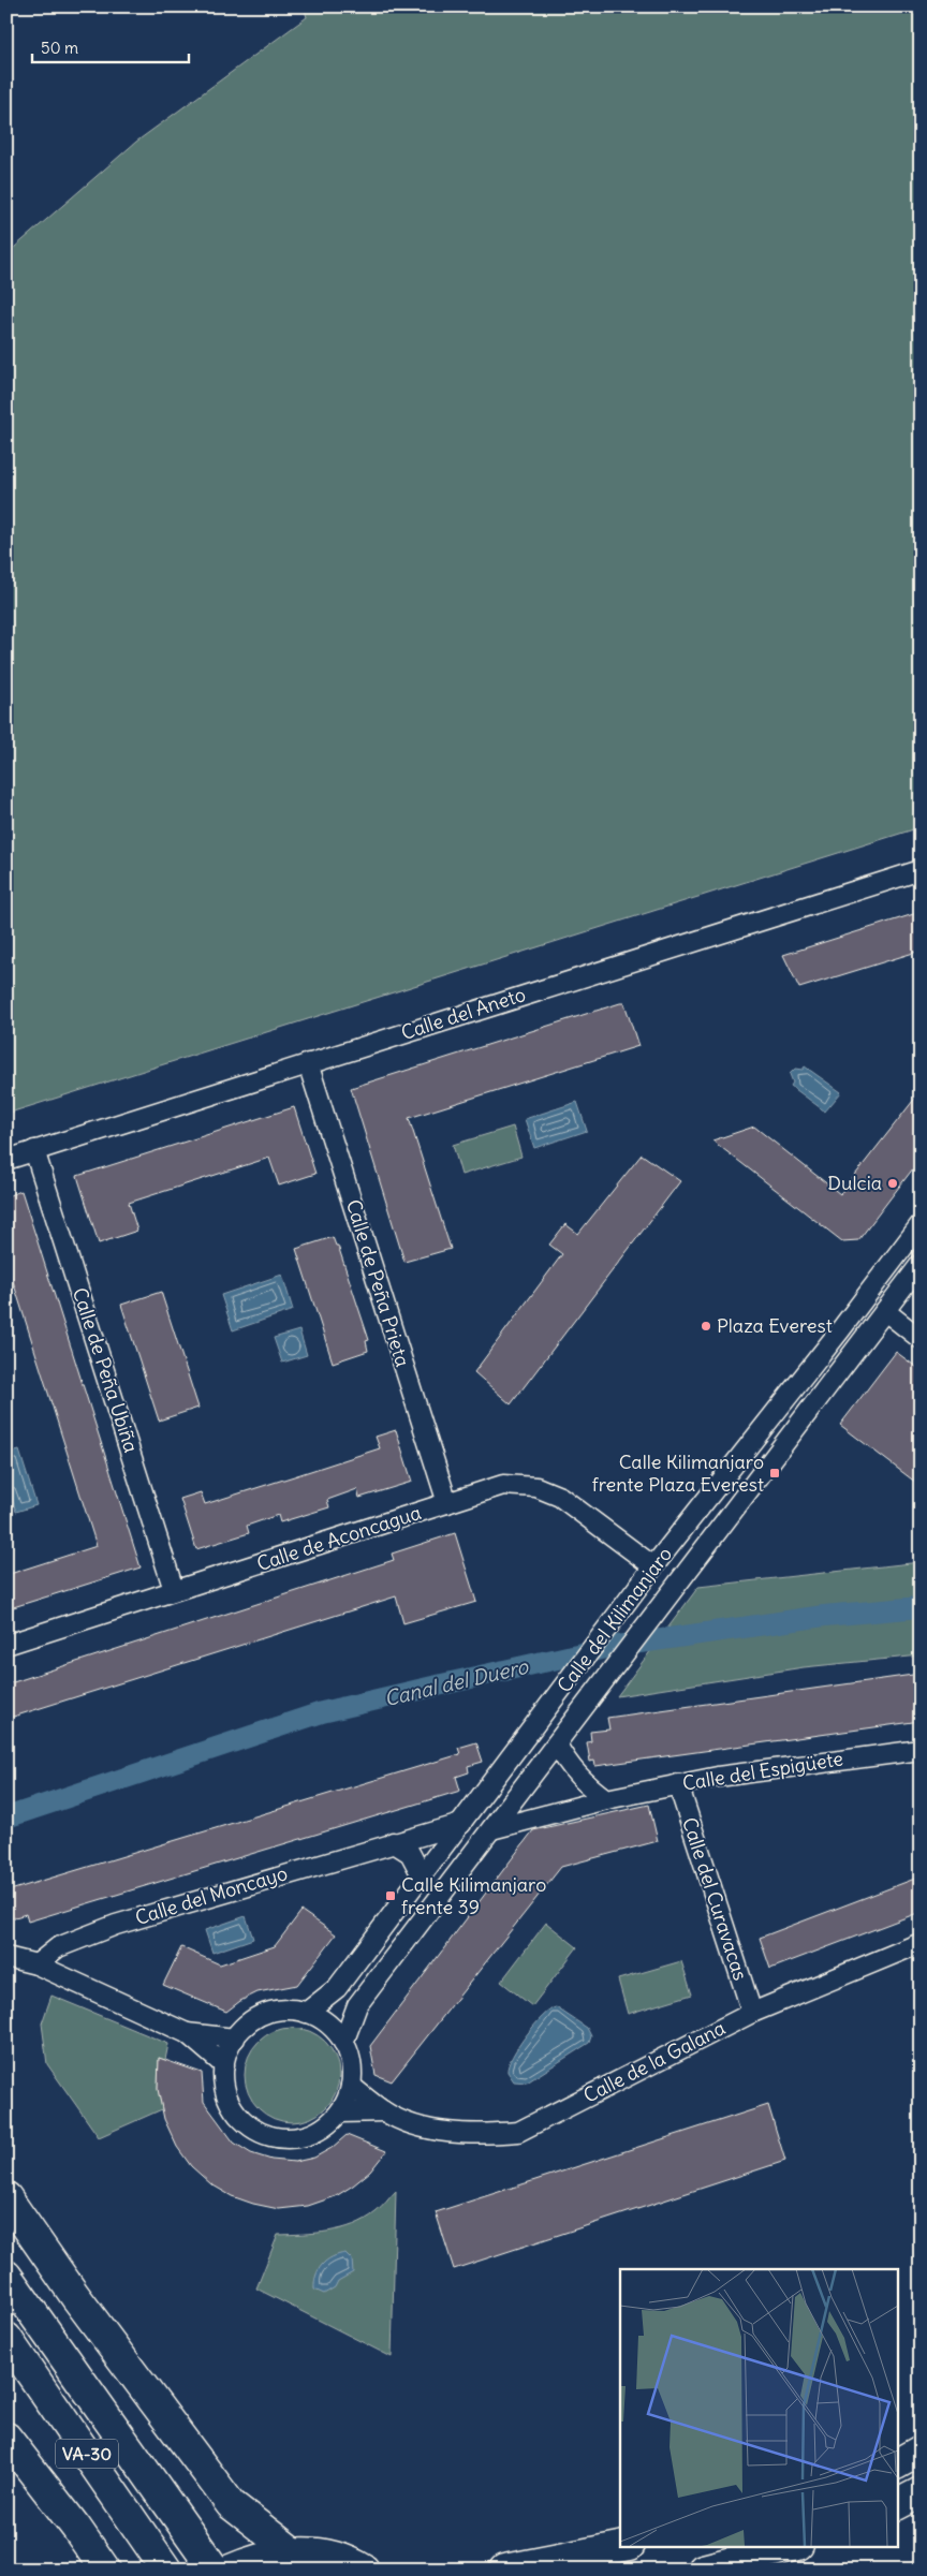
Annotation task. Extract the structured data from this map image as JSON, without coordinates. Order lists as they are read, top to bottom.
{
  "streets": {
    "highway": ["VA-30"],
    "street": [
      "Calle del Aneto",
      "Calle de Peña Prieta",
      "Calle de Peña Ubiña",
      "Calle de Aconcagua",
      "Calle del Kilimanjaro",
      "Calle del Espigüete",
      "Calle del Moncayo",
      "Calle del Curavacas",
      "Calle de la Galana"
    ]
  },
  "crossings": [
    ["Calle del Aneto", "Calle de Peña Prieta"],
    ["Calle del Aneto", "Calle de Peña Ubiña"],
    ["Calle de Peña Prieta", "Calle de Aconcagua"],
    ["Calle de Peña Ubiña", "Calle de Aconcagua"],
    ["Calle de Aconcagua", "Calle del Kilimanjaro"],
    ["Calle del Kilimanjaro", "Calle del Espigüete"],
    ["Calle del Kilimanjaro", "Calle del Moncayo"],
    ["Calle del Kilimanjaro", "Calle de la Galana"],
    ["Calle del Espigüete", "Calle del Curavacas"],
    ["Calle del Curavacas", "Calle de la Galana"]
  ],
  "water": ["Canal del Duero"],
  "places": {
    "other": ["Dulcia", "Plaza Everest"],
    "transit": ["Calle Kilimanjaro frente Plaza Everest", "Calle Kilimanjaro frente 39"]
  },
  "scale_bar": "50 m"
}
